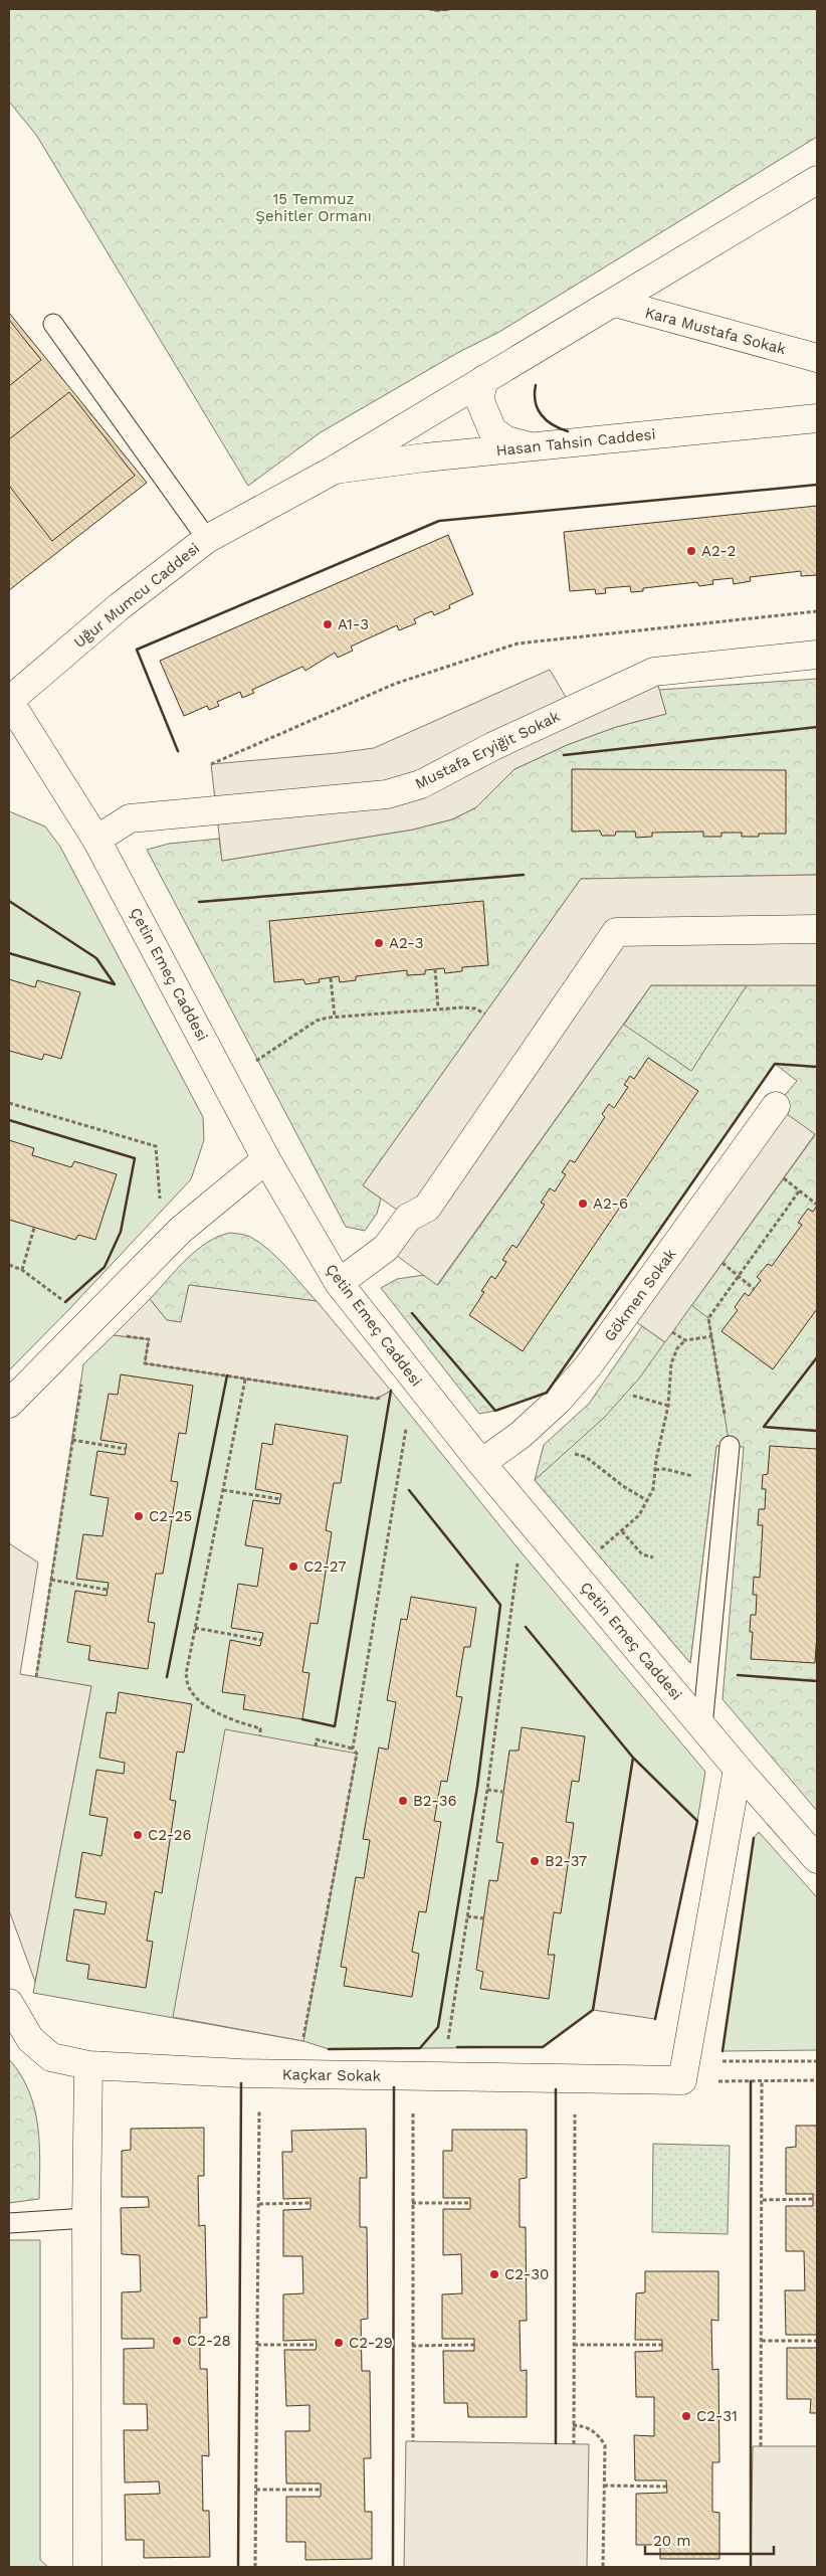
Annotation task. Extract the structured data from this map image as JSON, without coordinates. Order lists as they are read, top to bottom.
{
  "streets": {
    "street": [
      "Kara Mustafa Sokak",
      "Hasan Tahsin Caddesi",
      "Uğur Mumcu Caddesi",
      "Mustafa Eryiğit Sokak",
      "Çetin Emeç Caddesi",
      "Gökmen Sokak",
      "Kaçkar Sokak"
    ]
  },
  "crossings": [
    ["Kara Mustafa Sokak", "Uğur Mumcu Caddesi"],
    ["Hasan Tahsin Caddesi", "Uğur Mumcu Caddesi"],
    ["Uğur Mumcu Caddesi", "Çetin Emeç Caddesi"],
    ["Mustafa Eryiğit Sokak", "Çetin Emeç Caddesi"],
    ["Çetin Emeç Caddesi", "Gökmen Sokak"]
  ],
  "parks": ["15 Temmuz Şehitler Ormanı"],
  "places": [
    "A2-2",
    "A1-3",
    "A2-3",
    "A2-6",
    "C2-25",
    "C2-27",
    "B2-36",
    "C2-26",
    "B2-37",
    "C2-30",
    "C2-28",
    "C2-29",
    "C2-31"
  ],
  "scale_bar": "20 m"
}
